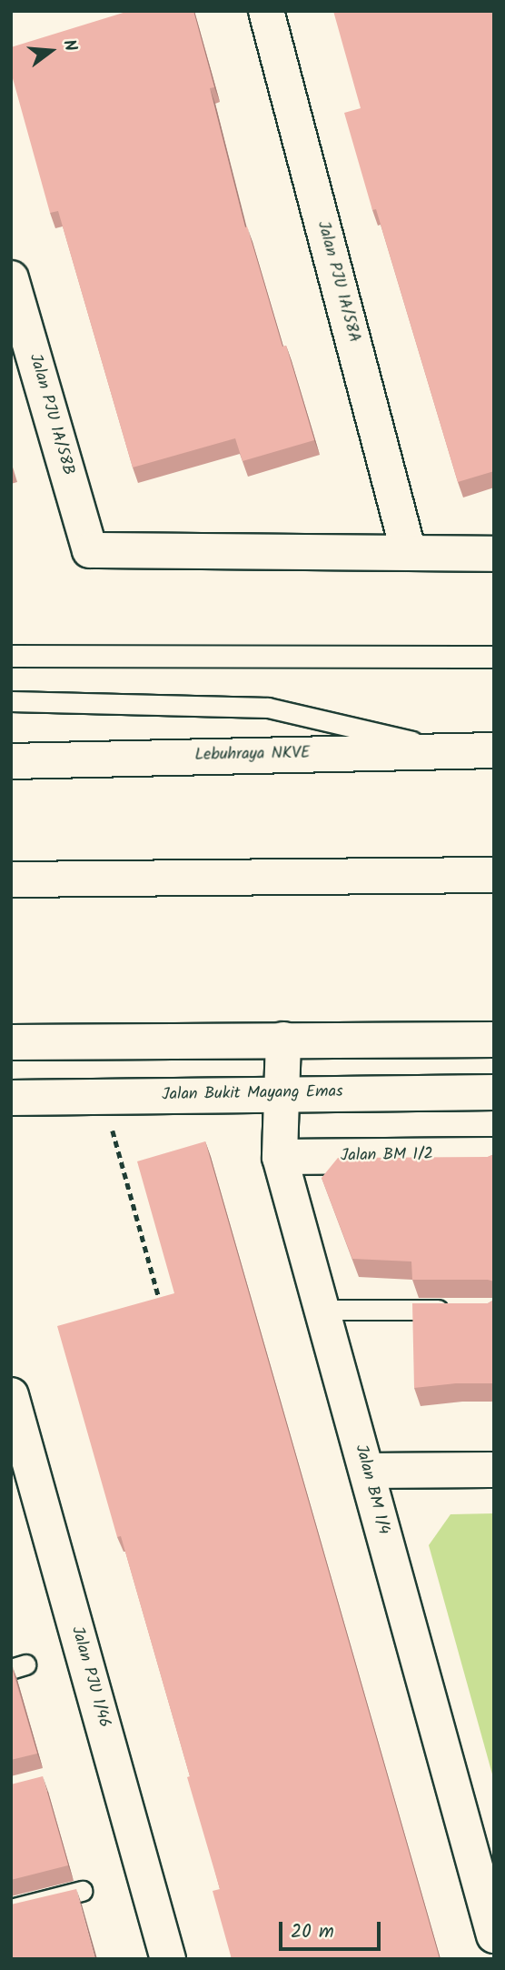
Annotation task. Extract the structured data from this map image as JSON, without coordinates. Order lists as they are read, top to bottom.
{
  "streets": {
    "main road": [
      "Jalan PJU 1A/58A",
      "Jalan PJU 1A/58B",
      "Lebuhraya NKVE",
      "Jalan Bukit Mayang Emas",
      "Jalan BM 1/2",
      "Jalan BM 1/4",
      "Jalan PJU 1/46"
    ]
  },
  "crossings": [
    ["Jalan PJU 1A/58A", "Jalan PJU 1A/58B"],
    ["Jalan Bukit Mayang Emas", "Jalan BM 1/4"],
    ["Jalan BM 1/2", "Jalan BM 1/4"]
  ],
  "scale_bar": "20 m",
  "north": "right"
}
